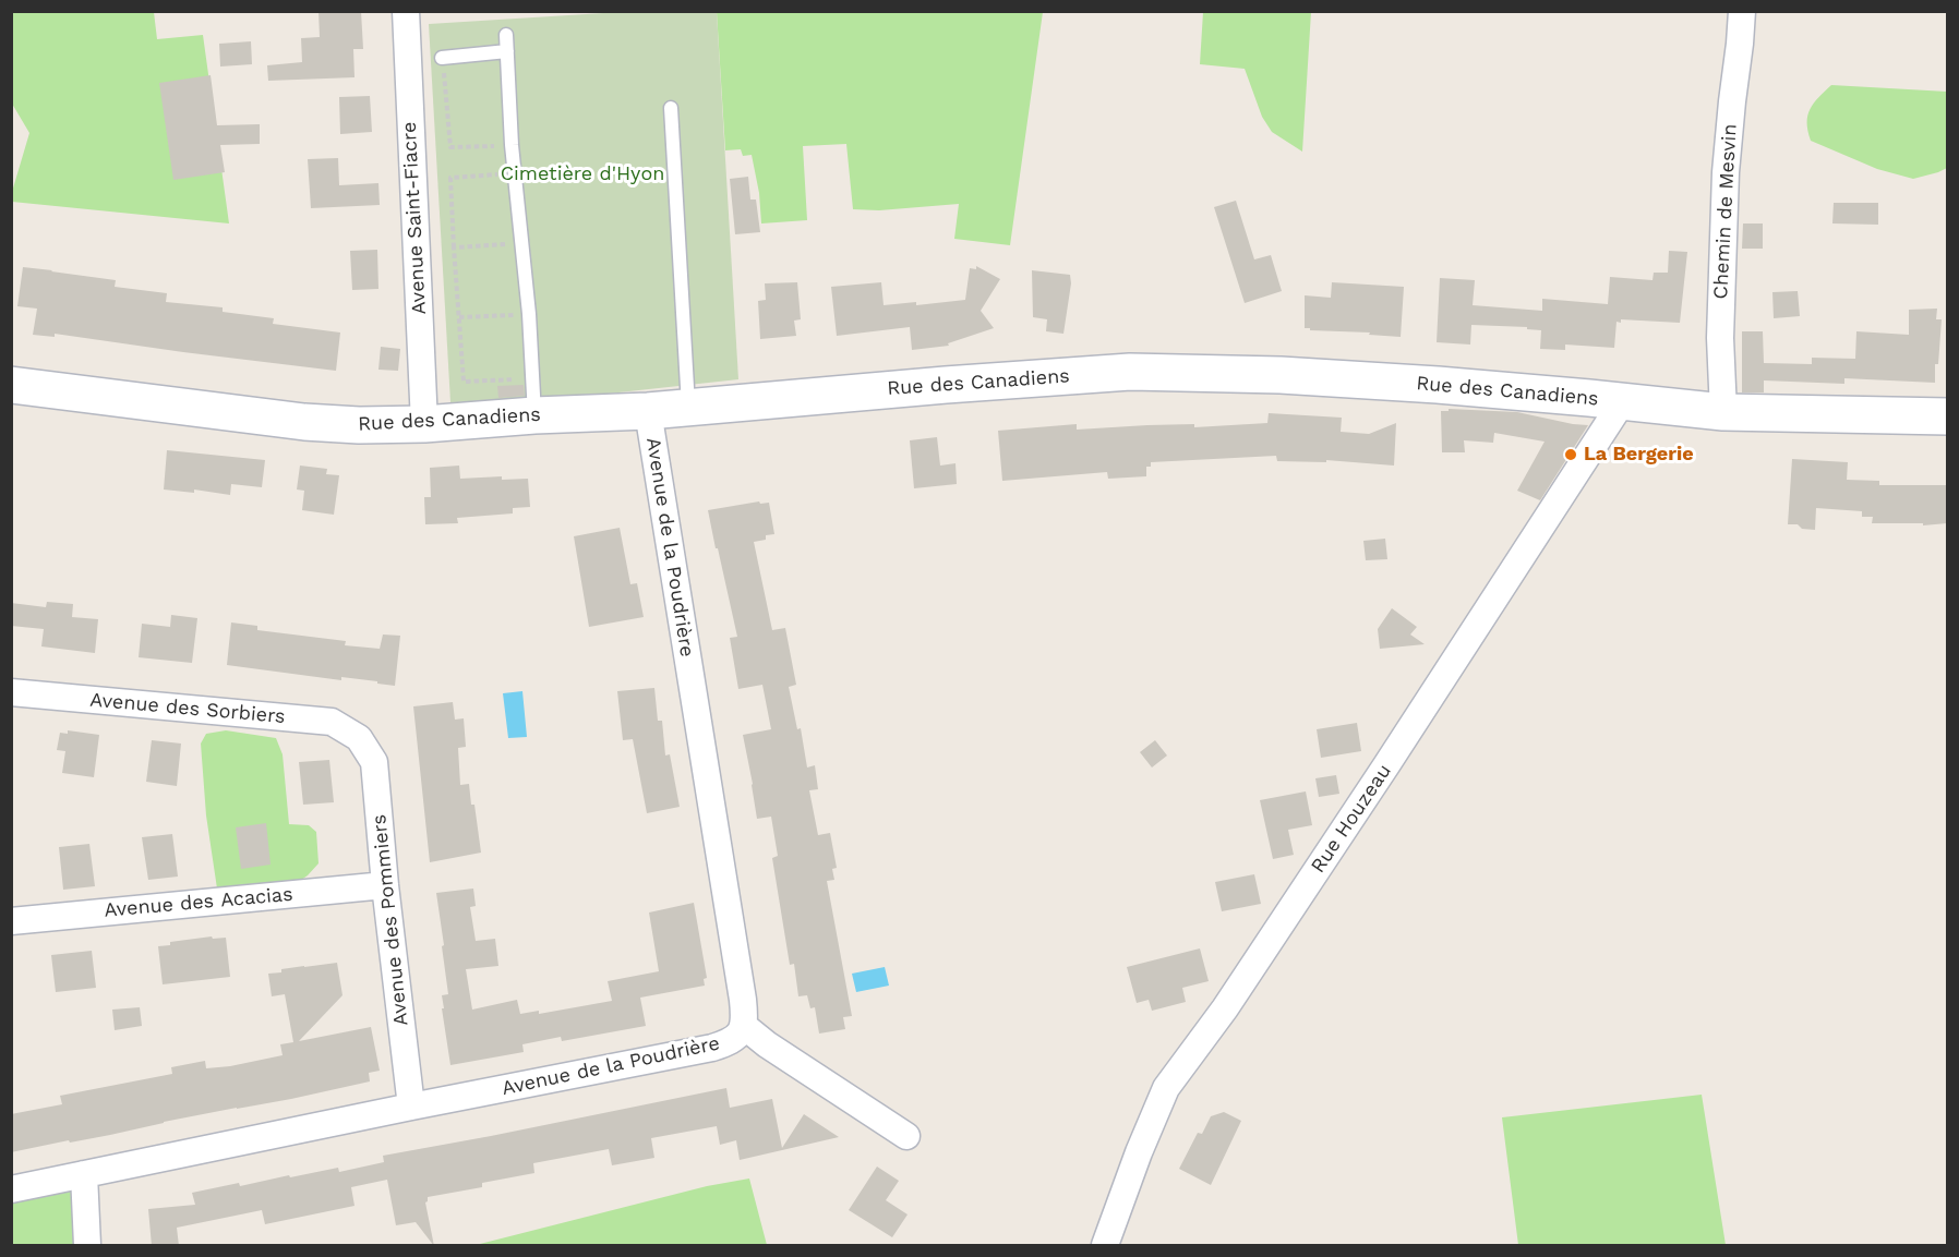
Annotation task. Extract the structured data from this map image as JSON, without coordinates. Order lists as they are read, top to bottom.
{
  "streets": {
    "street": [
      "Chemin de Mesvin",
      "Avenue Saint-Fiacre",
      "Rue des Canadiens",
      "Avenue de la Poudrière",
      "Avenue des Sorbiers",
      "Rue Houzeau",
      "Avenue des Acacias",
      "Avenue des Pommiers"
    ]
  },
  "crossings": [
    ["Chemin de Mesvin", "Rue des Canadiens"],
    ["Avenue Saint-Fiacre", "Rue des Canadiens"],
    ["Rue des Canadiens", "Avenue de la Poudrière"],
    ["Rue des Canadiens", "Rue Houzeau"],
    ["Avenue de la Poudrière", "Avenue des Pommiers"],
    ["Avenue des Sorbiers", "Avenue des Pommiers"],
    ["Avenue des Acacias", "Avenue des Pommiers"]
  ],
  "parks": ["Cimetière d'Hyon"],
  "places": ["La Bergerie"]
}
